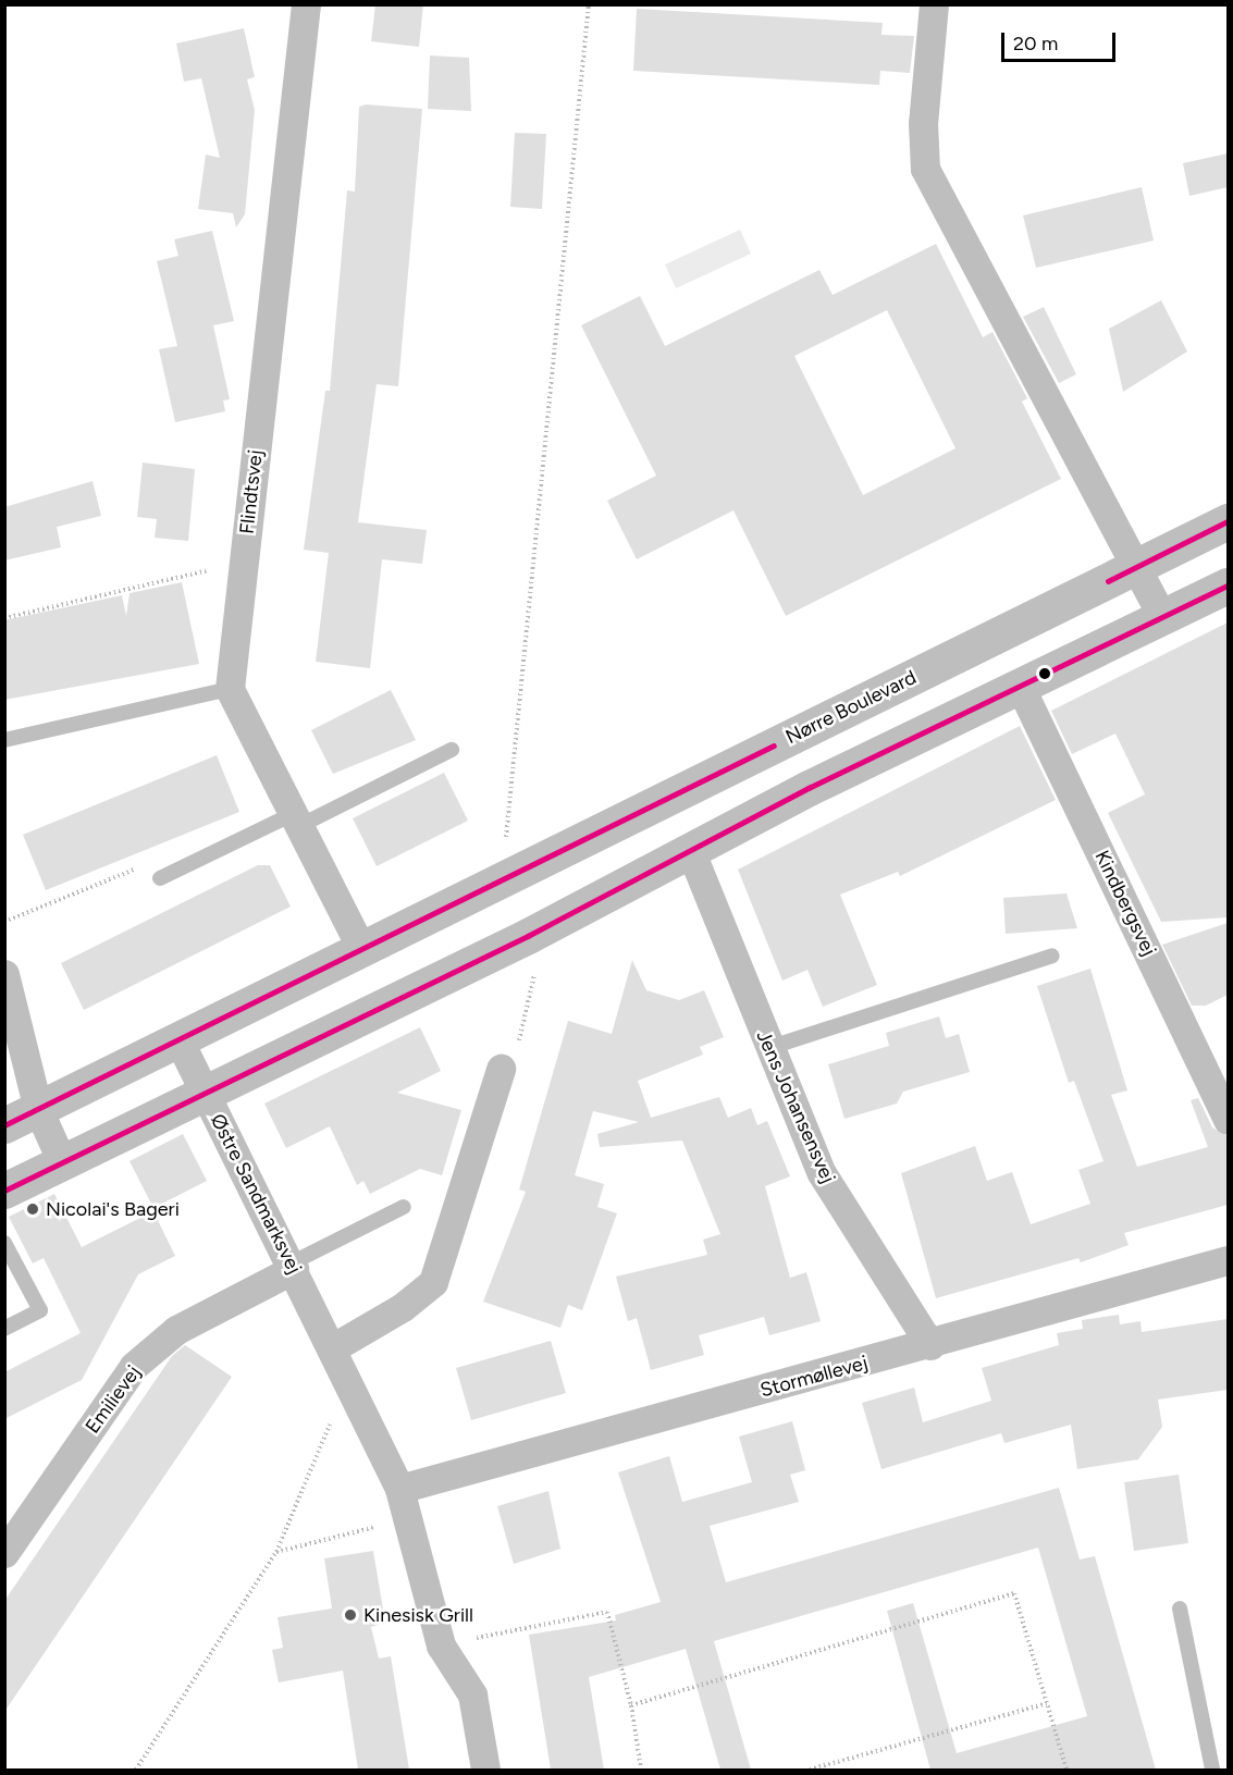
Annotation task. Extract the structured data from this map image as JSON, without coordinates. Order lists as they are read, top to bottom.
{
  "streets": {
    "street": [
      "Flindtsvej",
      "Nørre Boulevard",
      "Kindbergsvej",
      "Jens Johansensvej",
      "Østre Sandmarksvej",
      "Stormøllevej",
      "Emilievej"
    ]
  },
  "crossings": [
    ["Nørre Boulevard", "Østre Sandmarksvej"],
    ["Jens Johansensvej", "Stormøllevej"],
    ["Østre Sandmarksvej", "Stormøllevej"],
    ["Østre Sandmarksvej", "Emilievej"]
  ],
  "places": ["Nicolai's Bageri", "Kinesisk Grill"],
  "scale_bar": "20 m"
}
